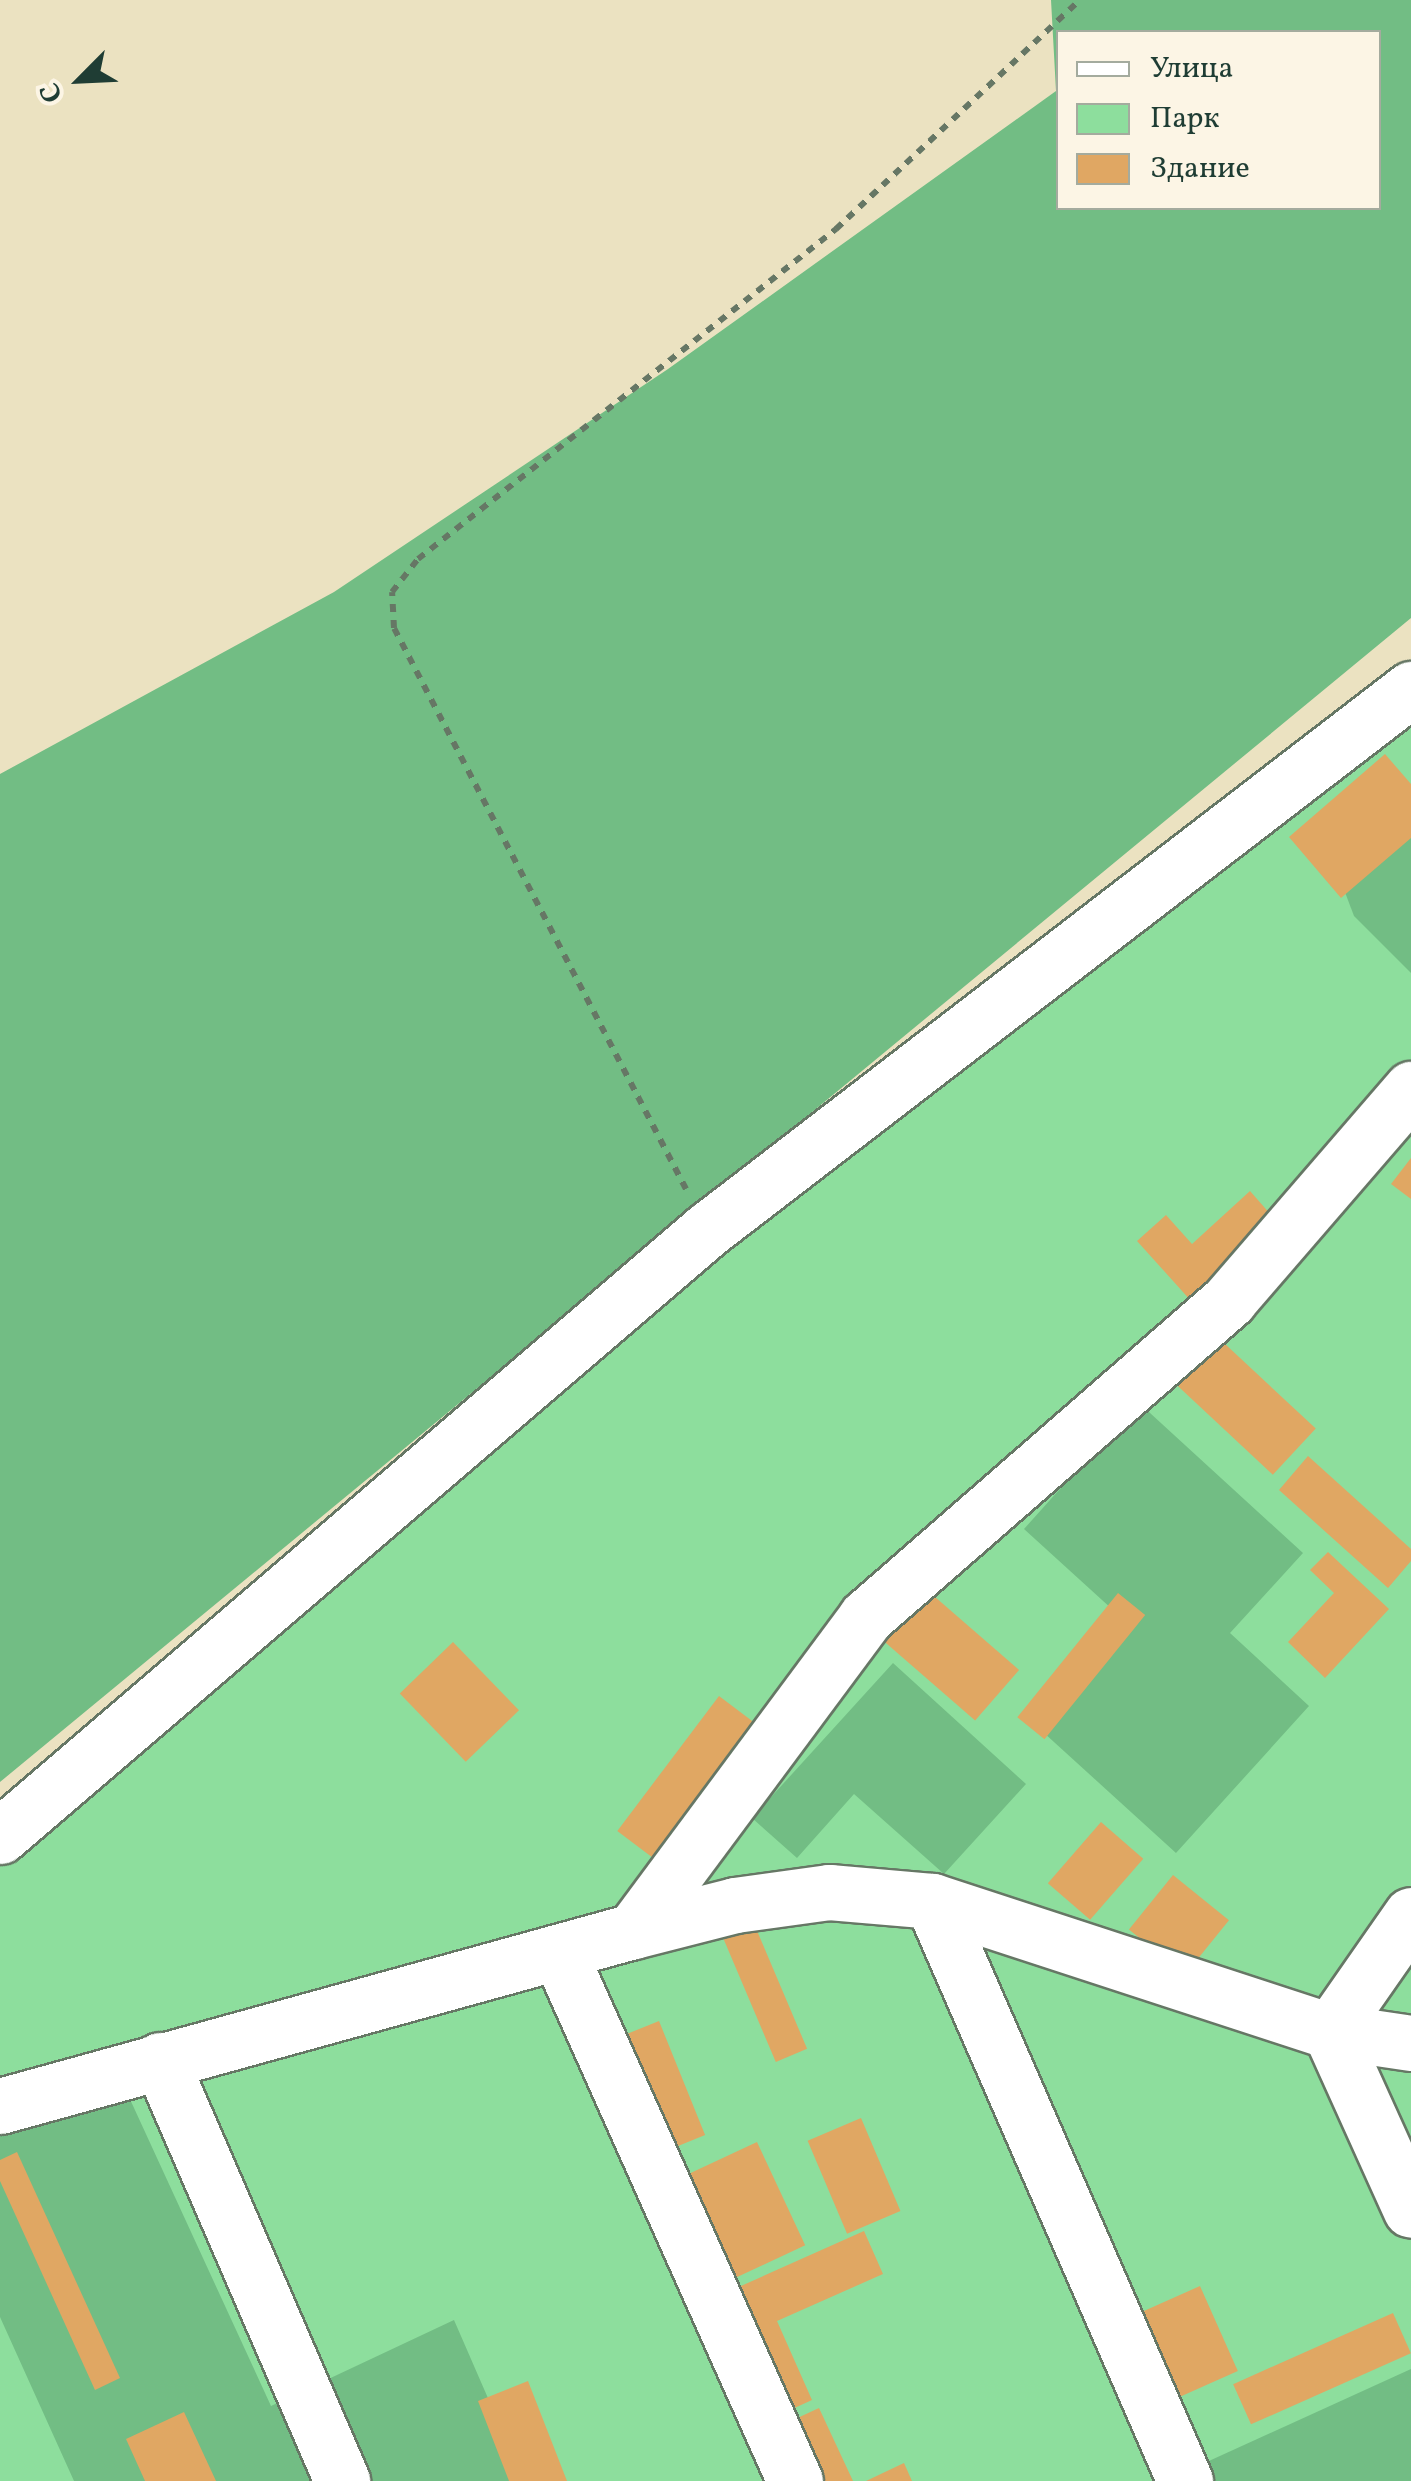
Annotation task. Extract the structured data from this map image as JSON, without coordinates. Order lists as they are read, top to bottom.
{
  "legend": ["Улица", "Парк", "Здание"],
  "north": "bottom left"
}
